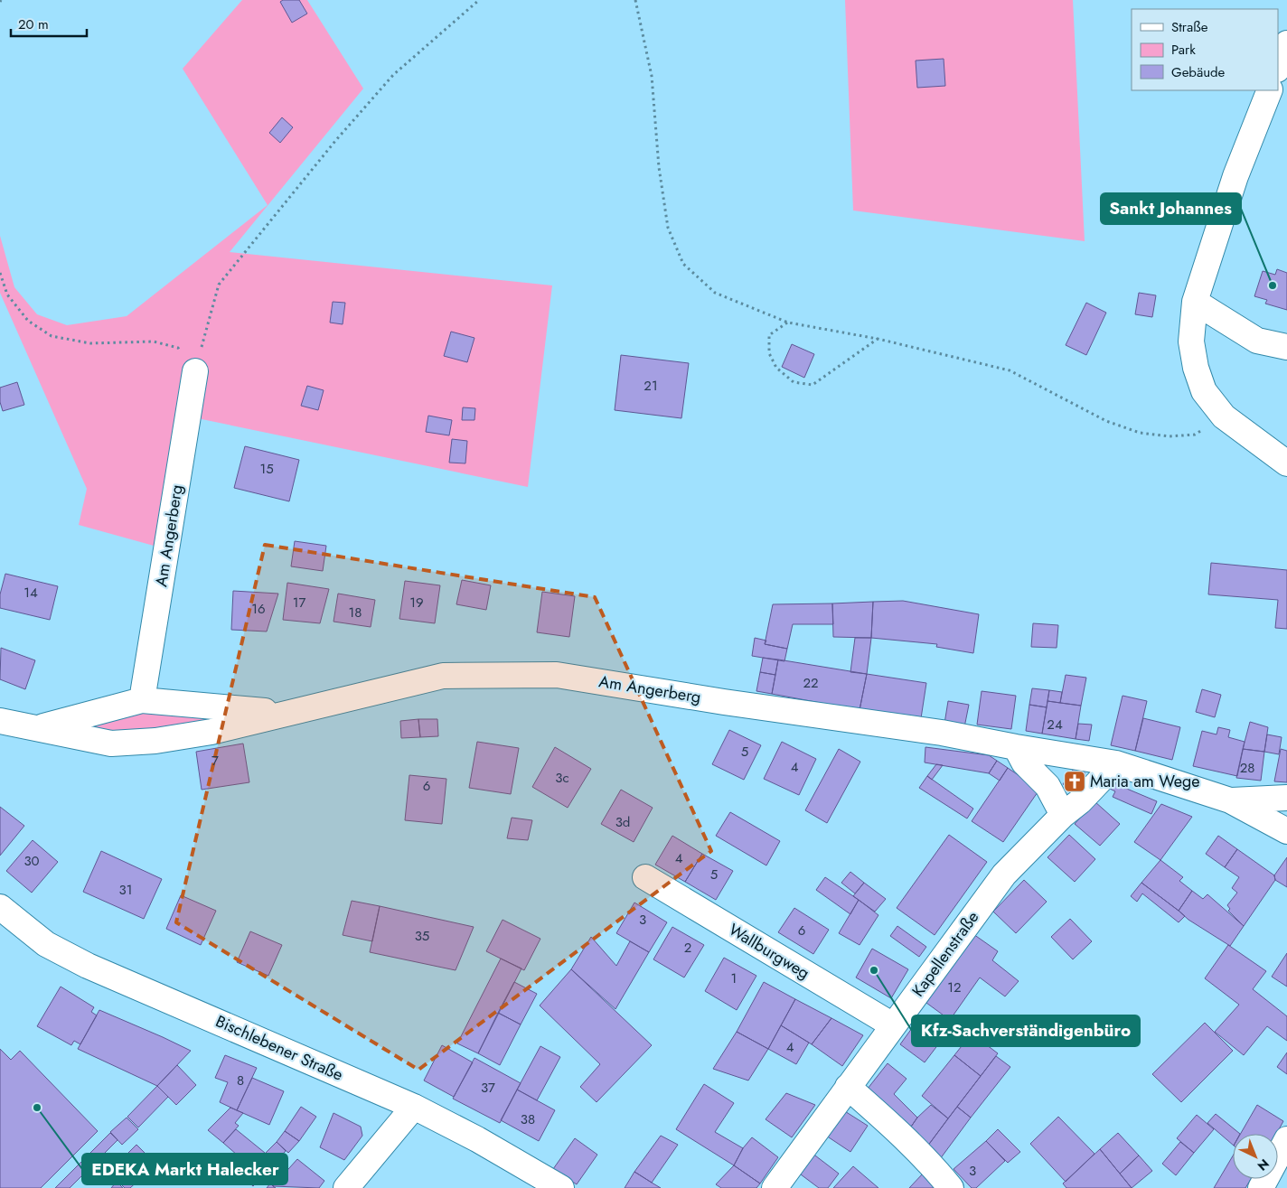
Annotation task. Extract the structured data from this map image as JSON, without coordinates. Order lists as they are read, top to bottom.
{
  "streets": {
    "street": [
      "Am Angerberg",
      "Wallburgweg",
      "Kapellenstraße",
      "Bischlebener Straße"
    ]
  },
  "crossings": [
    ["Am Angerberg", "Kapellenstraße"],
    ["Wallburgweg", "Kapellenstraße"]
  ],
  "places": {
    "other": ["Sankt Johannes", "Kfz-Sachverständigenbüro", "EDEKA Markt Halecker"],
    "church": ["Maria am Wege"]
  },
  "house_numbers": [
    "21",
    "15",
    "14",
    "17",
    "19",
    "16",
    "18",
    "22",
    "24",
    "5",
    "7",
    "4",
    "28",
    "3c",
    "6",
    "3d",
    "4",
    "30",
    "5",
    "31",
    "3",
    "6",
    "35",
    "2",
    "1",
    "12",
    "4",
    "8",
    "37",
    "38",
    "3"
  ],
  "legend": ["Straße", "Park", "Gebäude"],
  "scale_bar": "20 m",
  "north": "bottom right"
}
